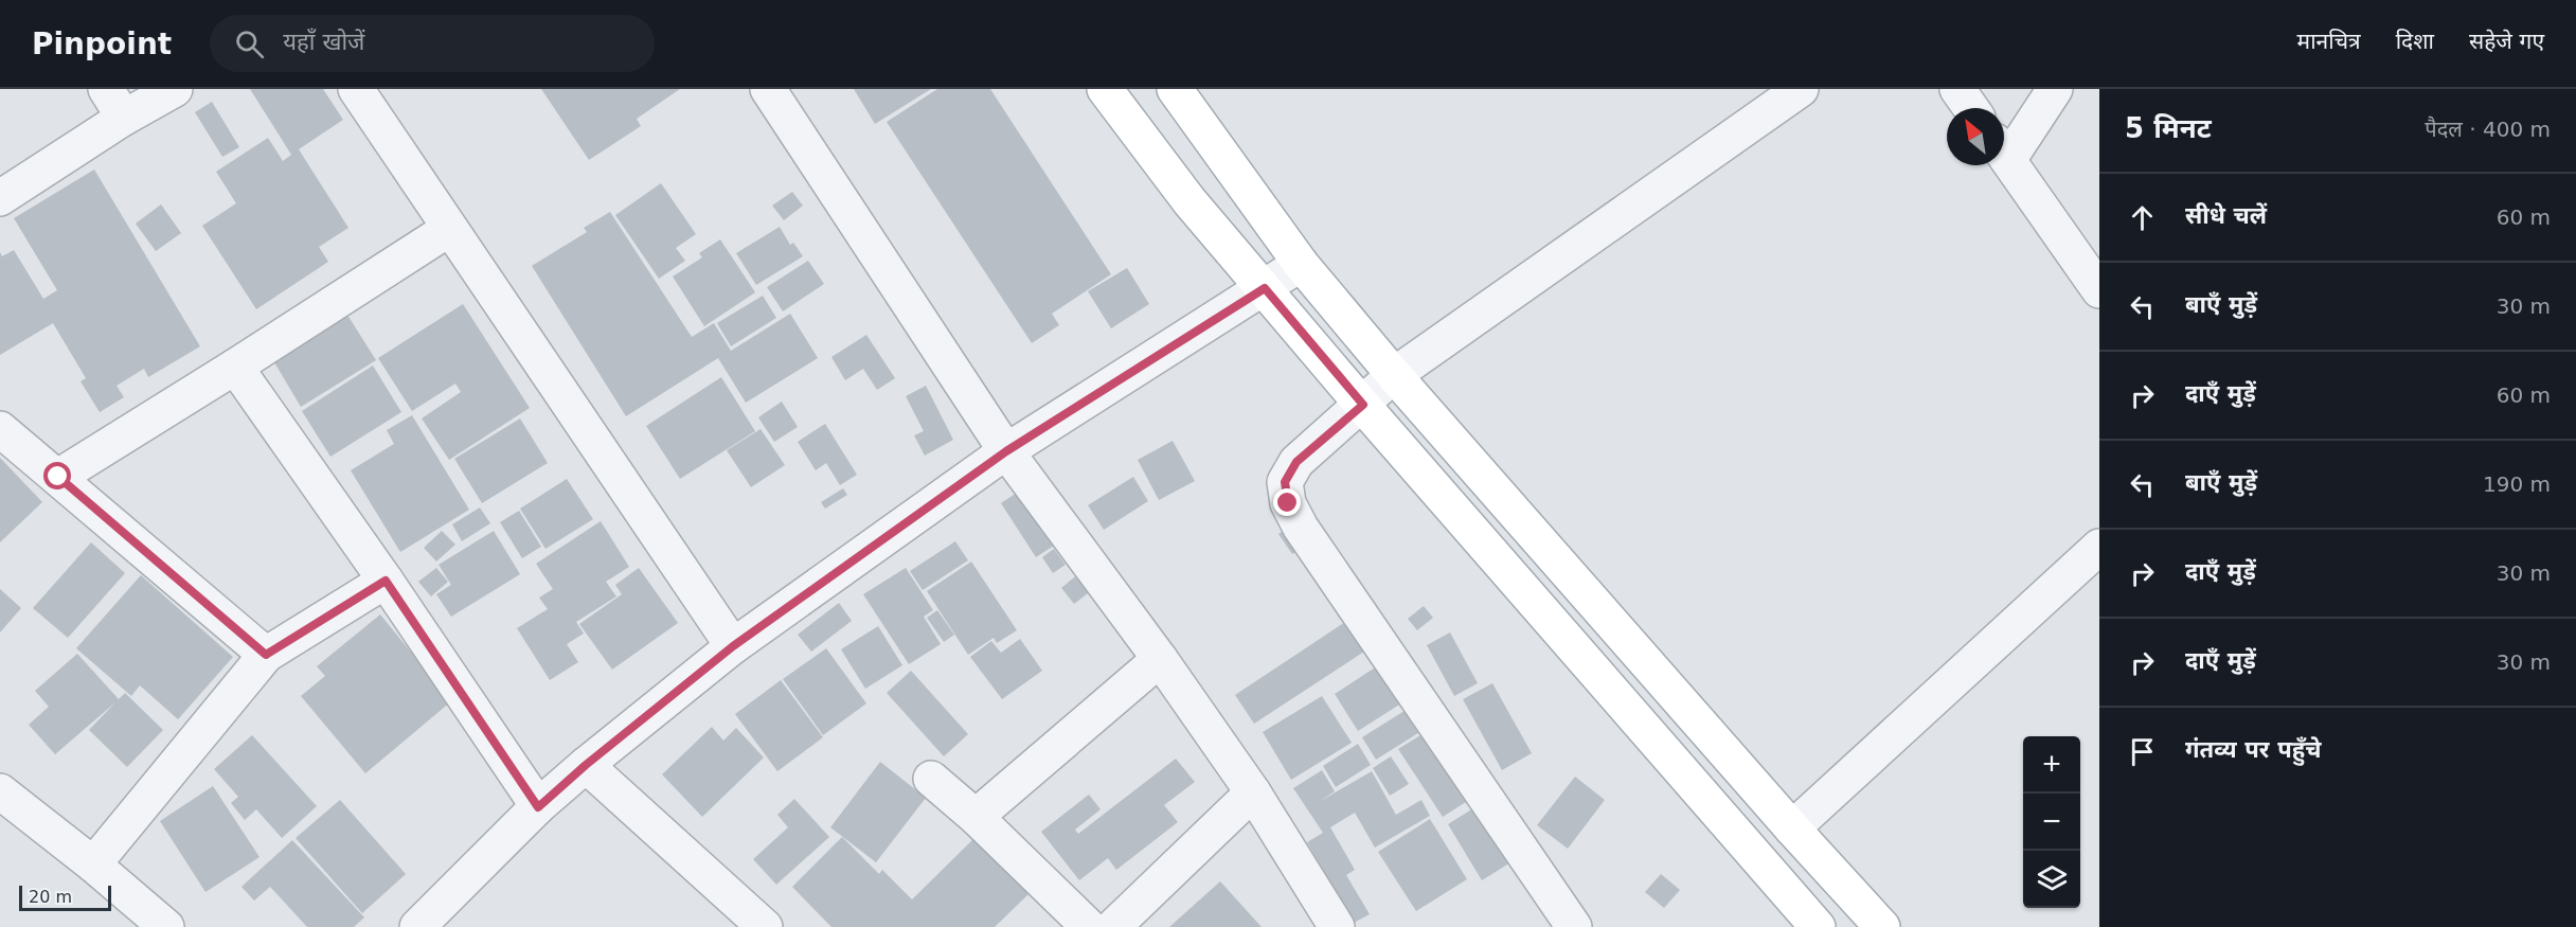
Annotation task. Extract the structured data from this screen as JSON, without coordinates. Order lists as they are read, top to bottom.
{
  "scale_bar": "20 m",
  "north": "top left",
  "page": {
    "header": "Pinpoint",
    "search": "यहाँ खोजें",
    "nav": ["मानचित्र", "दिशा", "सहेजे गए"],
    "heading": ["5 मिनट", "पैदल · 400 m"],
    "list": [
      ["सीधे चलें", "60 m"],
      ["बाएँ मुड़ें", "30 m"],
      ["दाएँ मुड़ें", "60 m"],
      ["बाएँ मुड़ें", "190 m"],
      ["दाएँ मुड़ें", "30 m"],
      ["दाएँ मुड़ें", "30 m"],
      "गंतव्य पर पहुँचे"
    ],
    "map_buttons": ["+", "−"],
    "scale": "20 m"
  }
}
